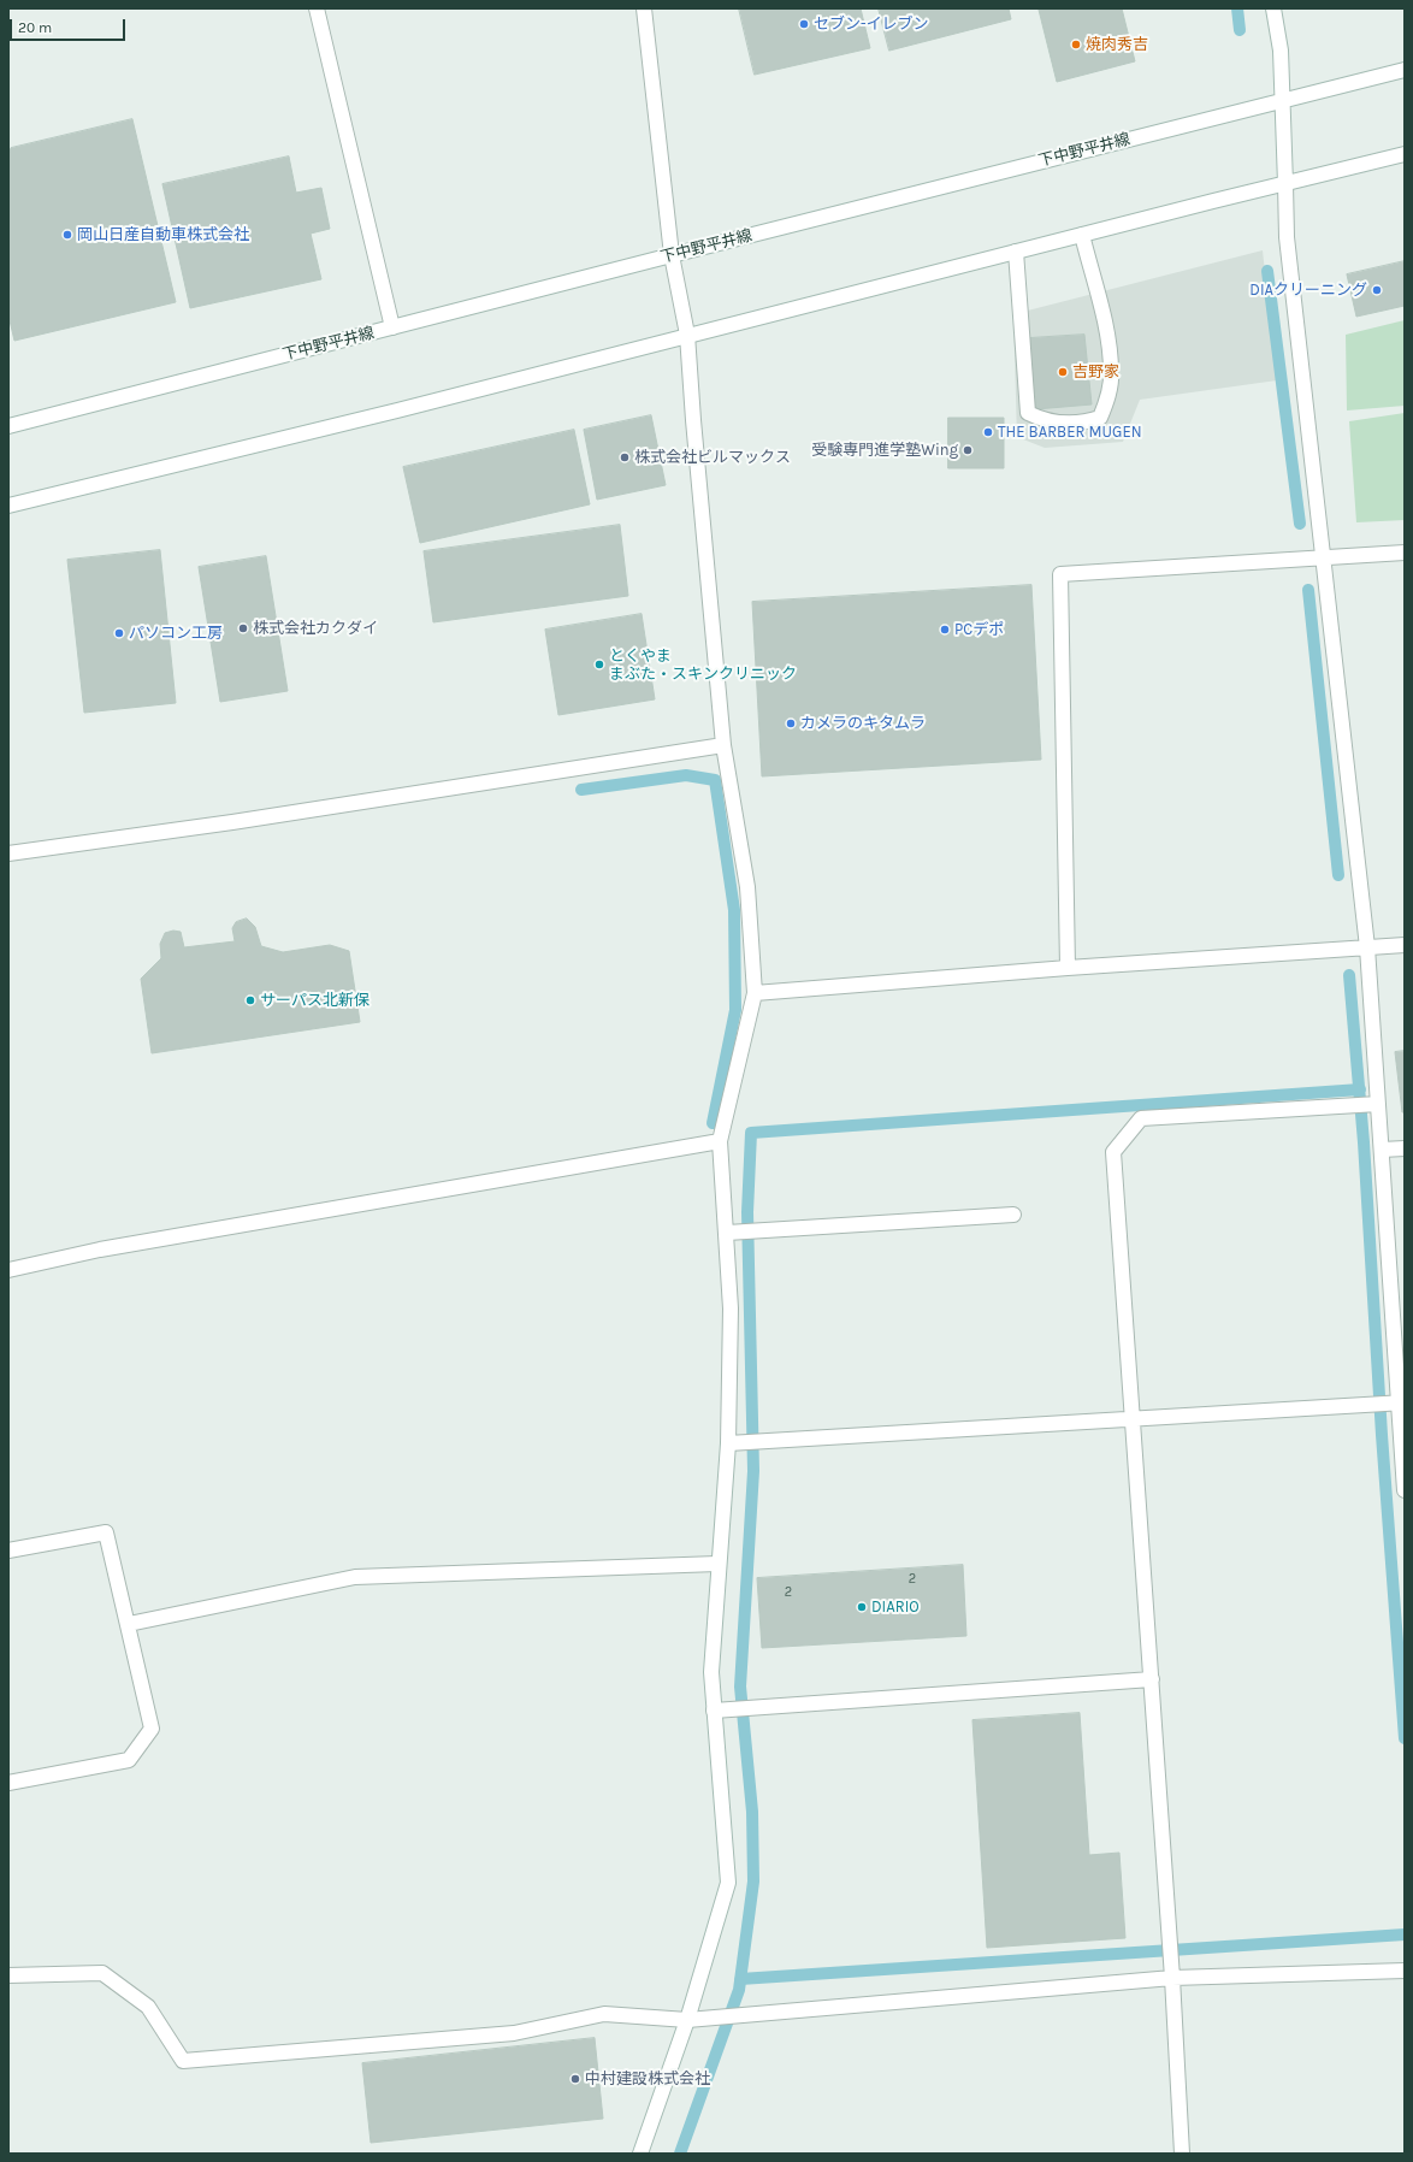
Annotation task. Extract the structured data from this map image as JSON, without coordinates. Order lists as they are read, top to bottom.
{
  "streets": {
    "street": ["下中野平井線"]
  },
  "places": [
    "セブン-イレブン",
    "焼肉秀吉",
    "岡山日産自動車株式会社",
    "DIAクリーニング",
    "吉野家",
    "THE BARBER MUGEN",
    "受験専門進学塾Wing",
    "株式会社ビルマックス",
    "株式会社カクダイ",
    "PCデポ",
    "パソコン工房",
    "とくやま まぶた・スキンクリニック",
    "カメラのキタムラ",
    "サーパス北新保",
    "DIARIO",
    "中村建設株式会社"
  ],
  "house_numbers": ["2", "2"],
  "scale_bar": "20 m"
}
